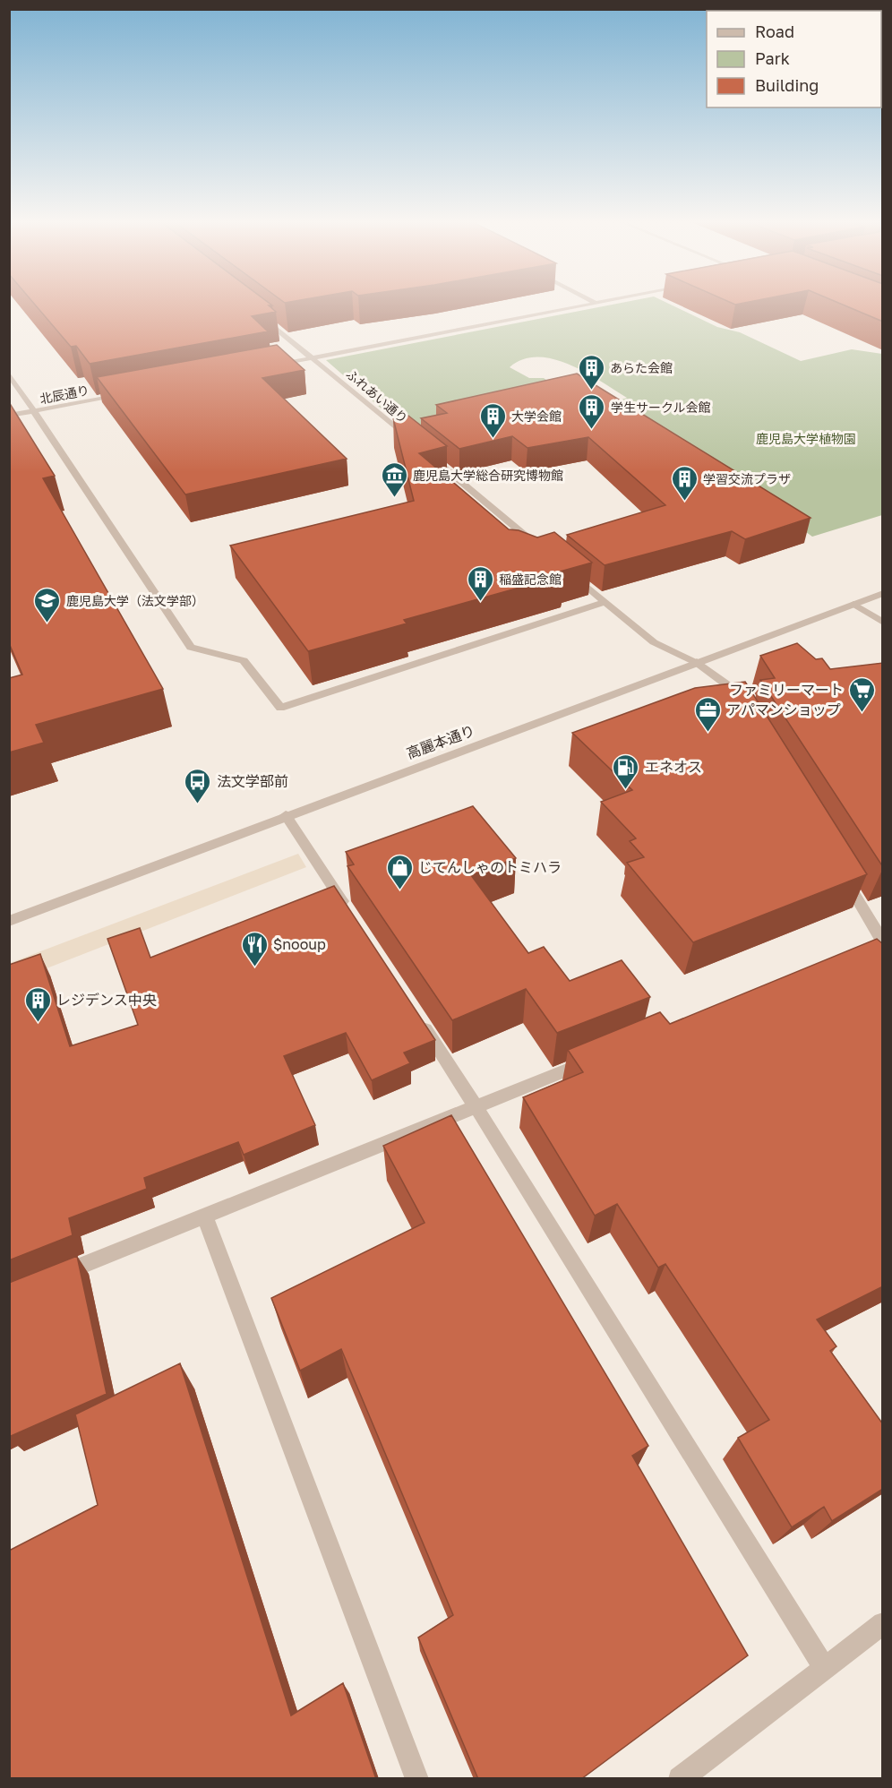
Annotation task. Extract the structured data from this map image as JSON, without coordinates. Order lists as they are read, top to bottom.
{
  "streets": {
    "street": ["北辰通り", "ふれあい通り", "高麗本通り"]
  },
  "parks": ["鹿児島大学植物園"],
  "places": {
    "building": [
      "あらた会館",
      "学生サークル会館",
      "大学会館",
      "学習交流プラザ",
      "稲盛記念館",
      "レジデンス中央"
    ],
    "museum": ["鹿児島大学総合研究博物館"],
    "school or university": ["鹿児島大学（法文学部）"],
    "supermarket": ["ファミリーマート"],
    "office": ["アパマンショップ"],
    "fuel station": ["エネオス"],
    "bus stop": ["法文学部前"],
    "shop": ["じてんしゃのトミハラ"],
    "restaurant": ["$nooup"]
  },
  "legend": ["Road", "Park", "Building"]
}
